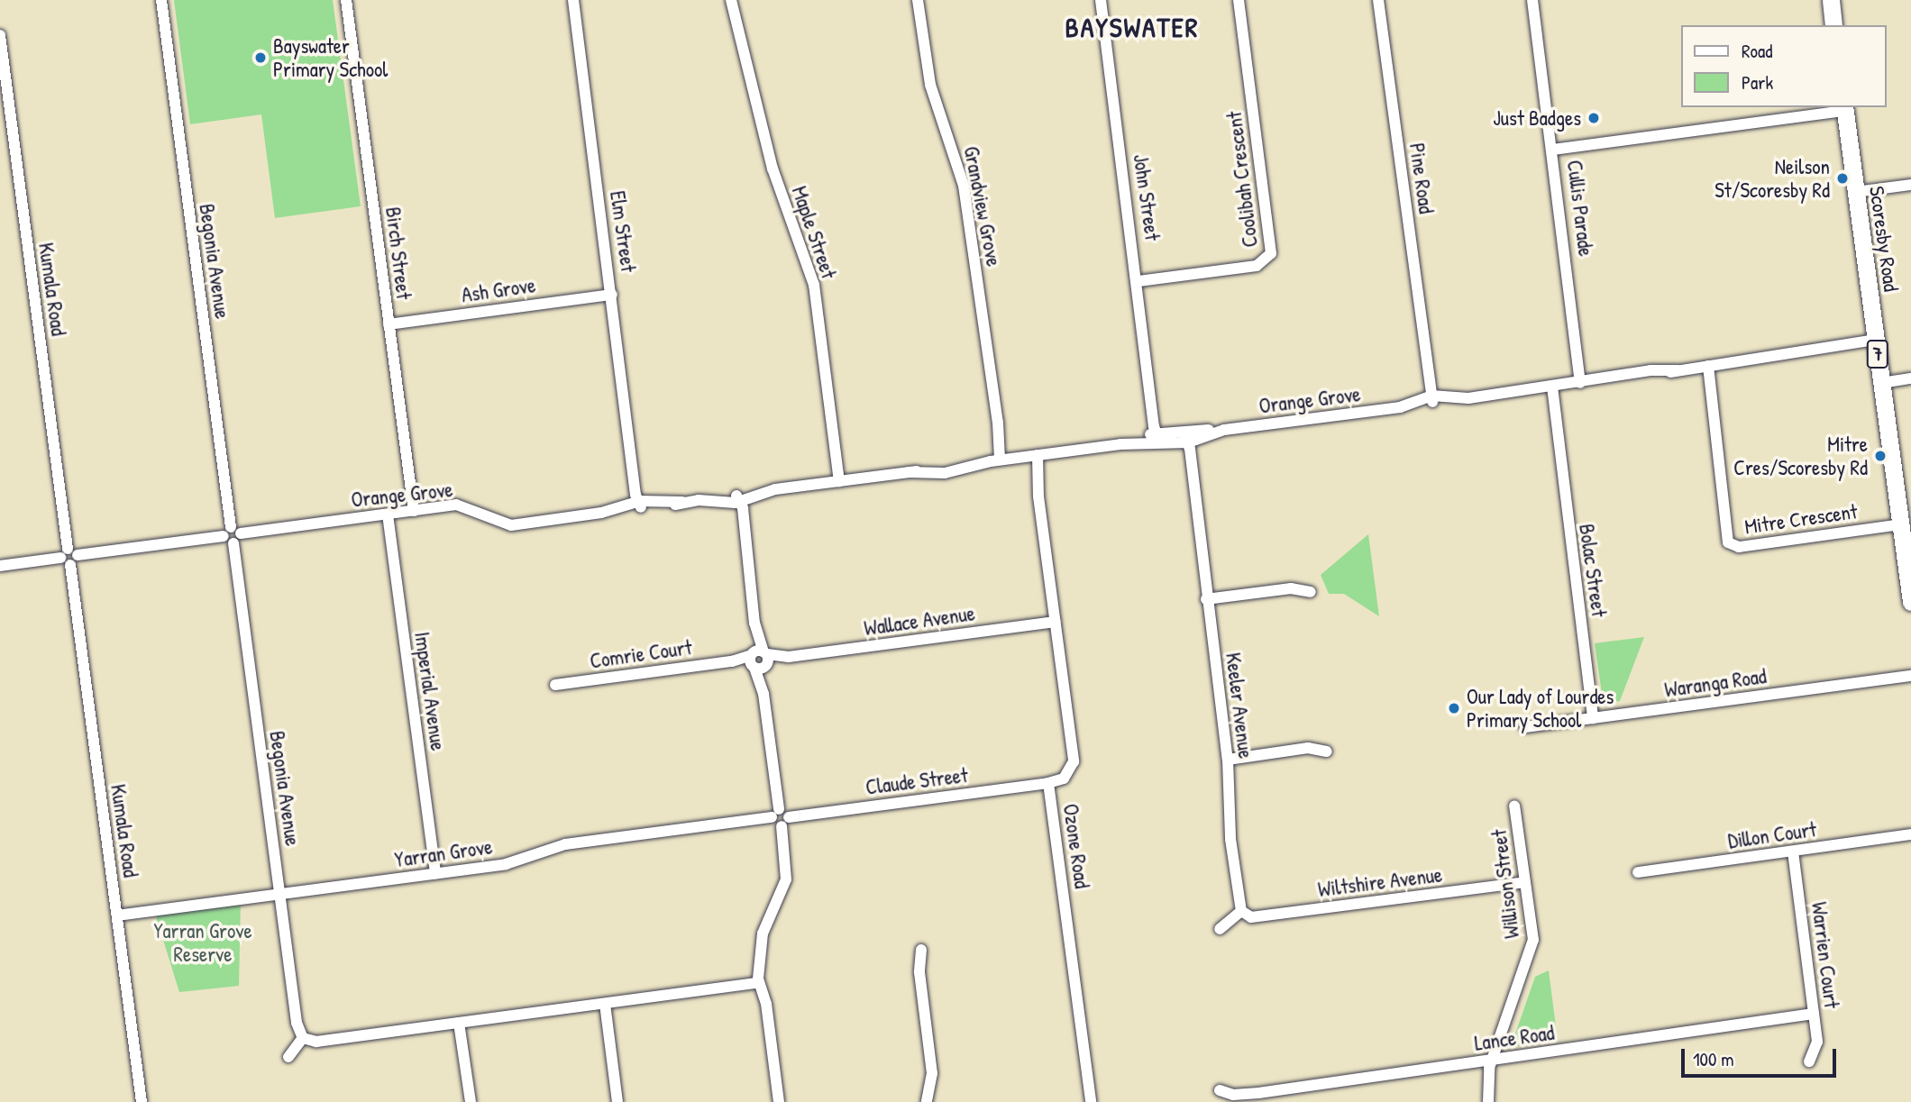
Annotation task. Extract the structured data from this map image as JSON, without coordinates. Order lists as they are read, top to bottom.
{
  "streets": {
    "main road": ["Scoresby Road", "7"],
    "street": [
      "Pine Road",
      "Coolibah Crescent",
      "John Street",
      "Grandview Grove",
      "Cullis Parade",
      "Elm Street",
      "Maple Street",
      "Birch Street",
      "Begonia Avenue",
      "Kumala Road",
      "Ash Grove",
      "Orange Grove",
      "Mitre Crescent",
      "Bolac Street",
      "Wallace Avenue",
      "Comrie Court",
      "Waranga Road",
      "Imperial Avenue",
      "Keeler Avenue",
      "Claude Street",
      "Dillon Court",
      "Ozone Road",
      "Yarran Grove",
      "Wiltshire Avenue",
      "Willison Street",
      "Warrien Court",
      "Lance Road"
    ]
  },
  "crossings": [
    ["Pine Road", "Orange Grove"],
    ["Coolibah Crescent", "John Street"],
    ["John Street", "Orange Grove"],
    ["Grandview Grove", "Orange Grove"],
    ["Cullis Parade", "Orange Grove"],
    ["Elm Street", "Ash Grove"],
    ["Elm Street", "Orange Grove"],
    ["Maple Street", "Orange Grove"],
    ["Scoresby Road", "Orange Grove"],
    ["Scoresby Road", "Mitre Crescent"],
    ["Birch Street", "Ash Grove"],
    ["Birch Street", "Orange Grove"],
    ["Begonia Avenue", "Orange Grove"],
    ["Begonia Avenue", "Yarran Grove"],
    ["Kumala Road", "Orange Grove"],
    ["Kumala Road", "Yarran Grove"],
    ["Orange Grove", "Mitre Crescent"],
    ["Orange Grove", "Bolac Street"],
    ["Orange Grove", "Imperial Avenue"],
    ["Orange Grove", "Keeler Avenue"],
    ["Orange Grove", "Ozone Road"],
    ["Bolac Street", "Waranga Road"],
    ["Wallace Avenue", "Comrie Court"],
    ["Wallace Avenue", "Ozone Road"],
    ["Imperial Avenue", "Yarran Grove"],
    ["Keeler Avenue", "Wiltshire Avenue"],
    ["Claude Street", "Ozone Road"],
    ["Dillon Court", "Warrien Court"],
    ["Wiltshire Avenue", "Willison Street"],
    ["Willison Street", "Lance Road"],
    ["Warrien Court", "Lance Road"]
  ],
  "districts": ["BAYSWATER"],
  "parks": ["Yarran Grove Reserve"],
  "places": [
    "Bayswater Primary School",
    "Just Badges",
    "Neilson St/Scoresby Rd",
    "Mitre Cres/Scoresby Rd",
    "Our Lady of Lourdes Primary School"
  ],
  "legend": ["Road", "Park"],
  "scale_bar": "100 m"
}
